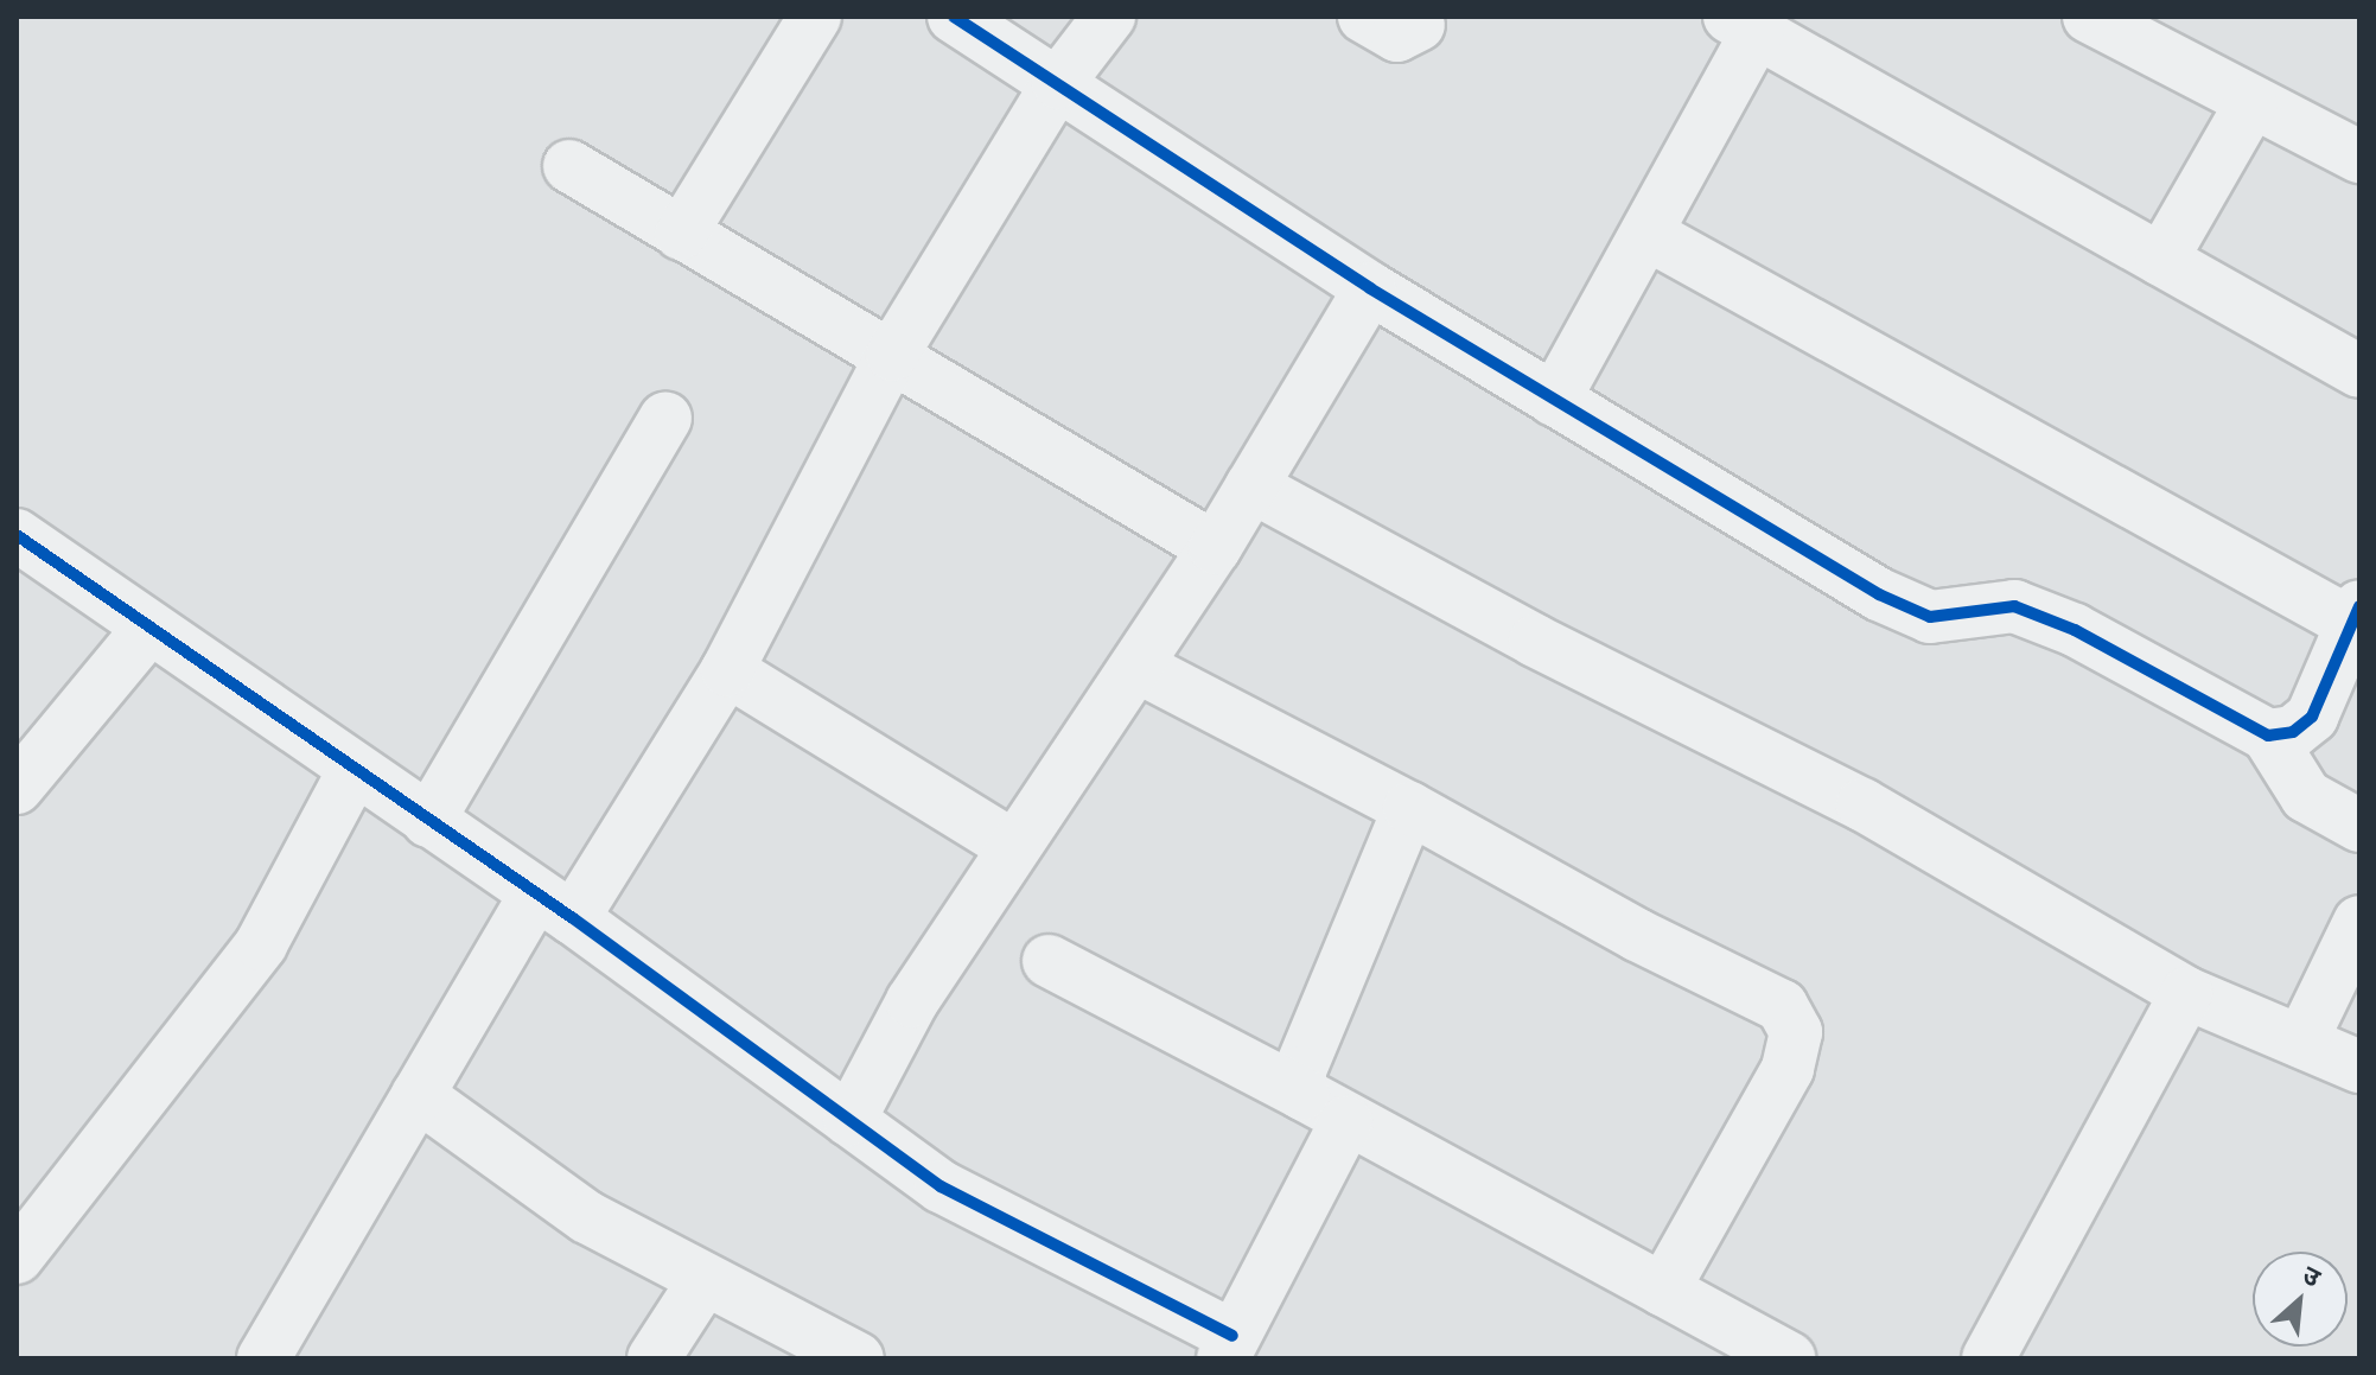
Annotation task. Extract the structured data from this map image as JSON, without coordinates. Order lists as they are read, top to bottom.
{
  "north": "top right"
}
